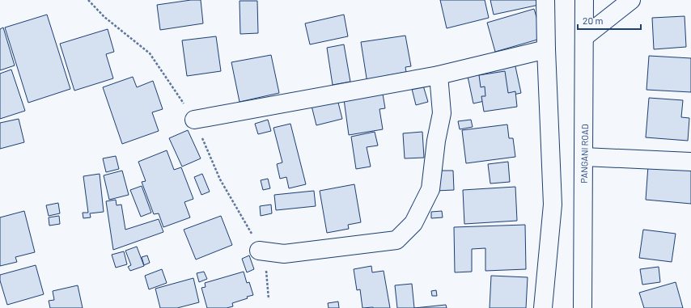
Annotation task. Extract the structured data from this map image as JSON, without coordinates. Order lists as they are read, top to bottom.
{
  "streets": {
    "street": ["PANGANI ROAD"]
  },
  "scale_bar": "20 m"
}
